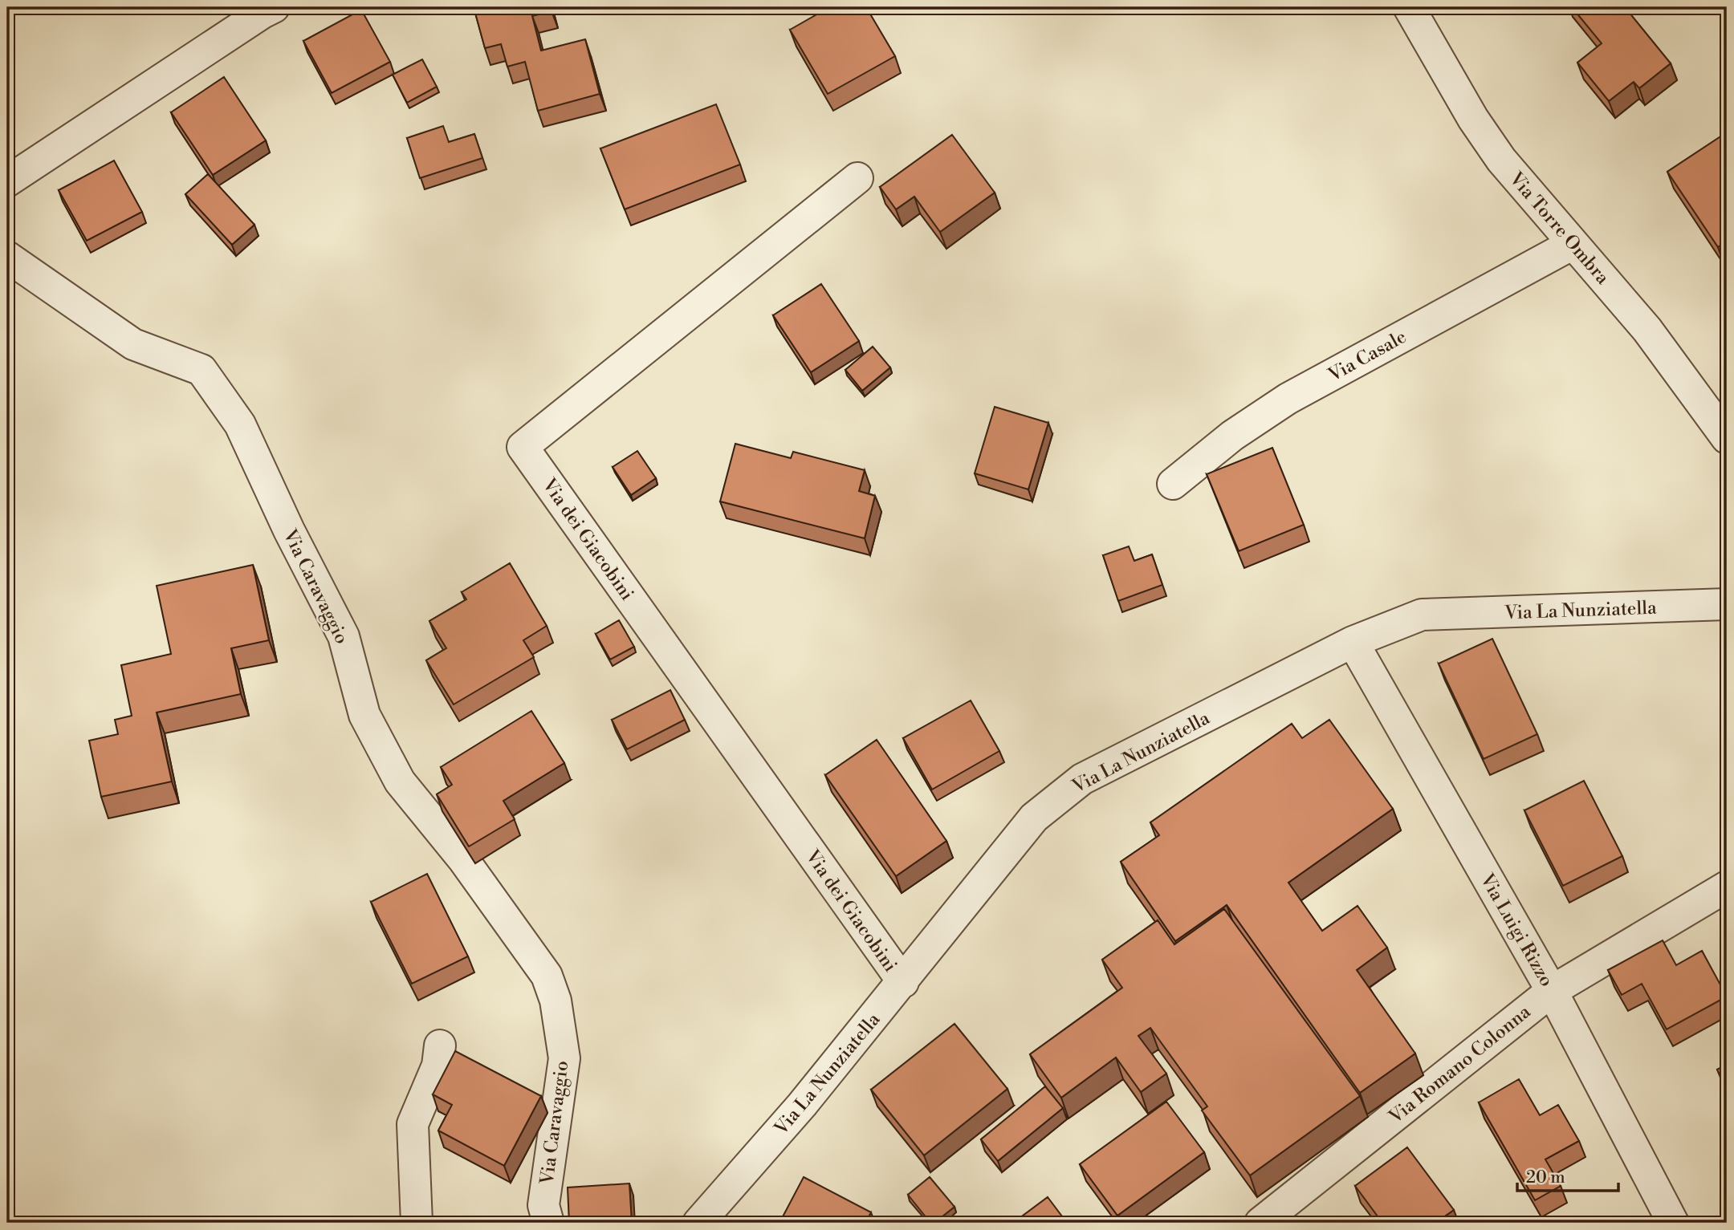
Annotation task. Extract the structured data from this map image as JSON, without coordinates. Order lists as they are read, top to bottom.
{
  "streets": {
    "street": [
      "Via Torre Ombra",
      "Via Casale",
      "Via dei Giacobini",
      "Via Caravaggio",
      "Via La Nunziatella",
      "Via Luigi Rizzo",
      "Via Romano Colonna"
    ]
  },
  "crossings": [
    ["Via Torre Ombra", "Via Casale"],
    ["Via dei Giacobini", "Via La Nunziatella"],
    ["Via La Nunziatella", "Via Luigi Rizzo"],
    ["Via Luigi Rizzo", "Via Romano Colonna"]
  ],
  "scale_bar": "20 m"
}
